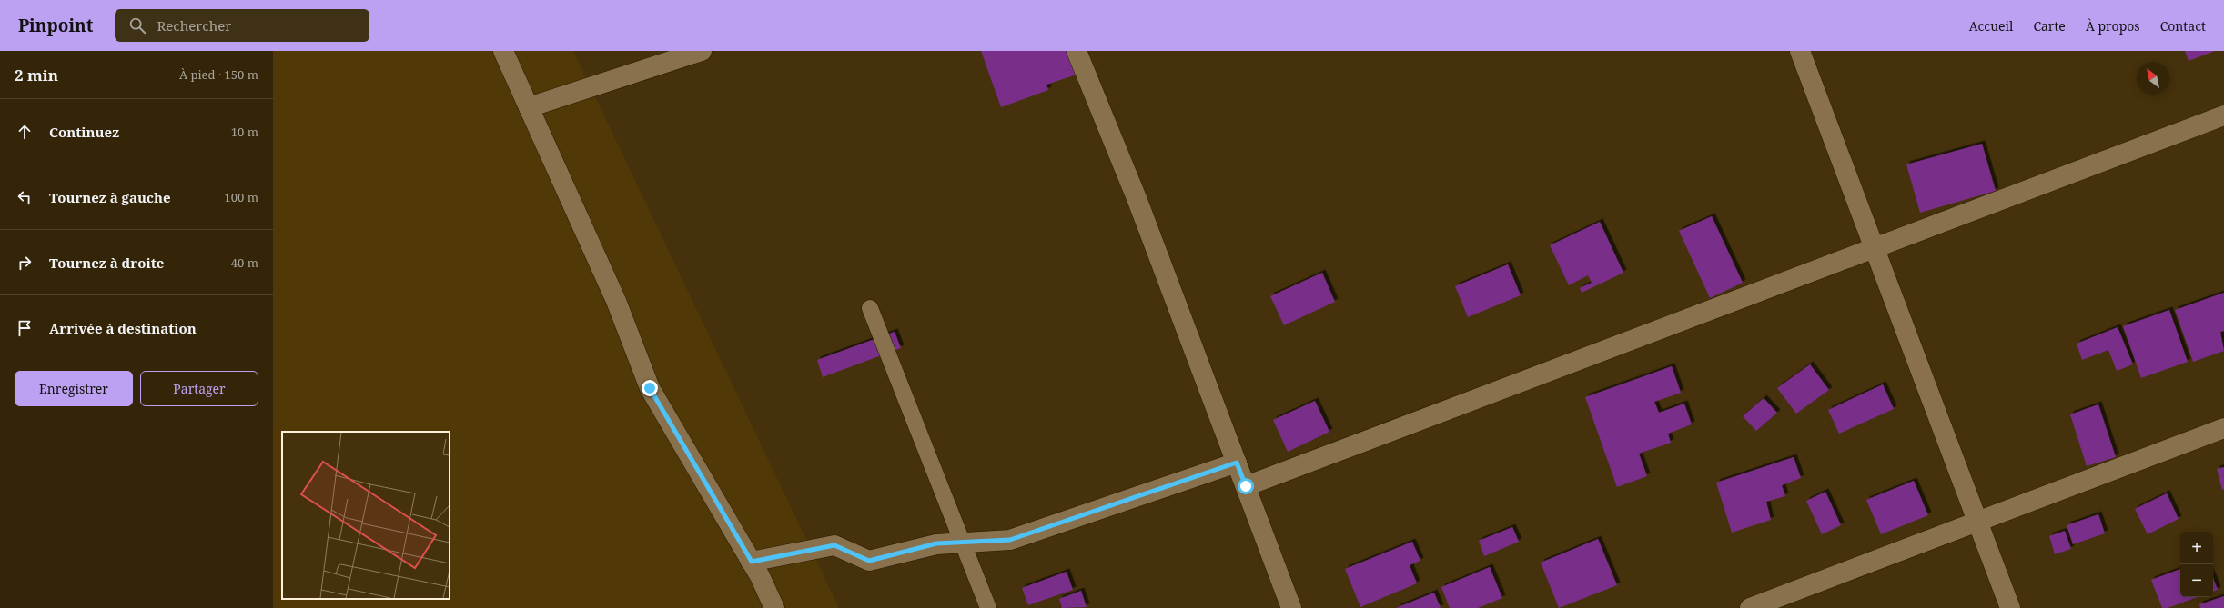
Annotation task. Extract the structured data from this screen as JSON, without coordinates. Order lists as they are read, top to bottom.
{
  "north": "top left",
  "page": {
    "header": "Pinpoint",
    "search": "Rechercher",
    "nav": [
      "Accueil",
      "Carte",
      "À propos",
      "Contact"
    ],
    "heading": ["2 min", "À pied · 150 m"],
    "list": [
      ["Continuez", "10 m"],
      ["Tournez à gauche", "100 m"],
      ["Tournez à droite", "40 m"],
      "Arrivée à destination"
    ],
    "buttons": ["Enregistrer", "Partager"],
    "map_buttons": ["+", "−"]
  }
}
